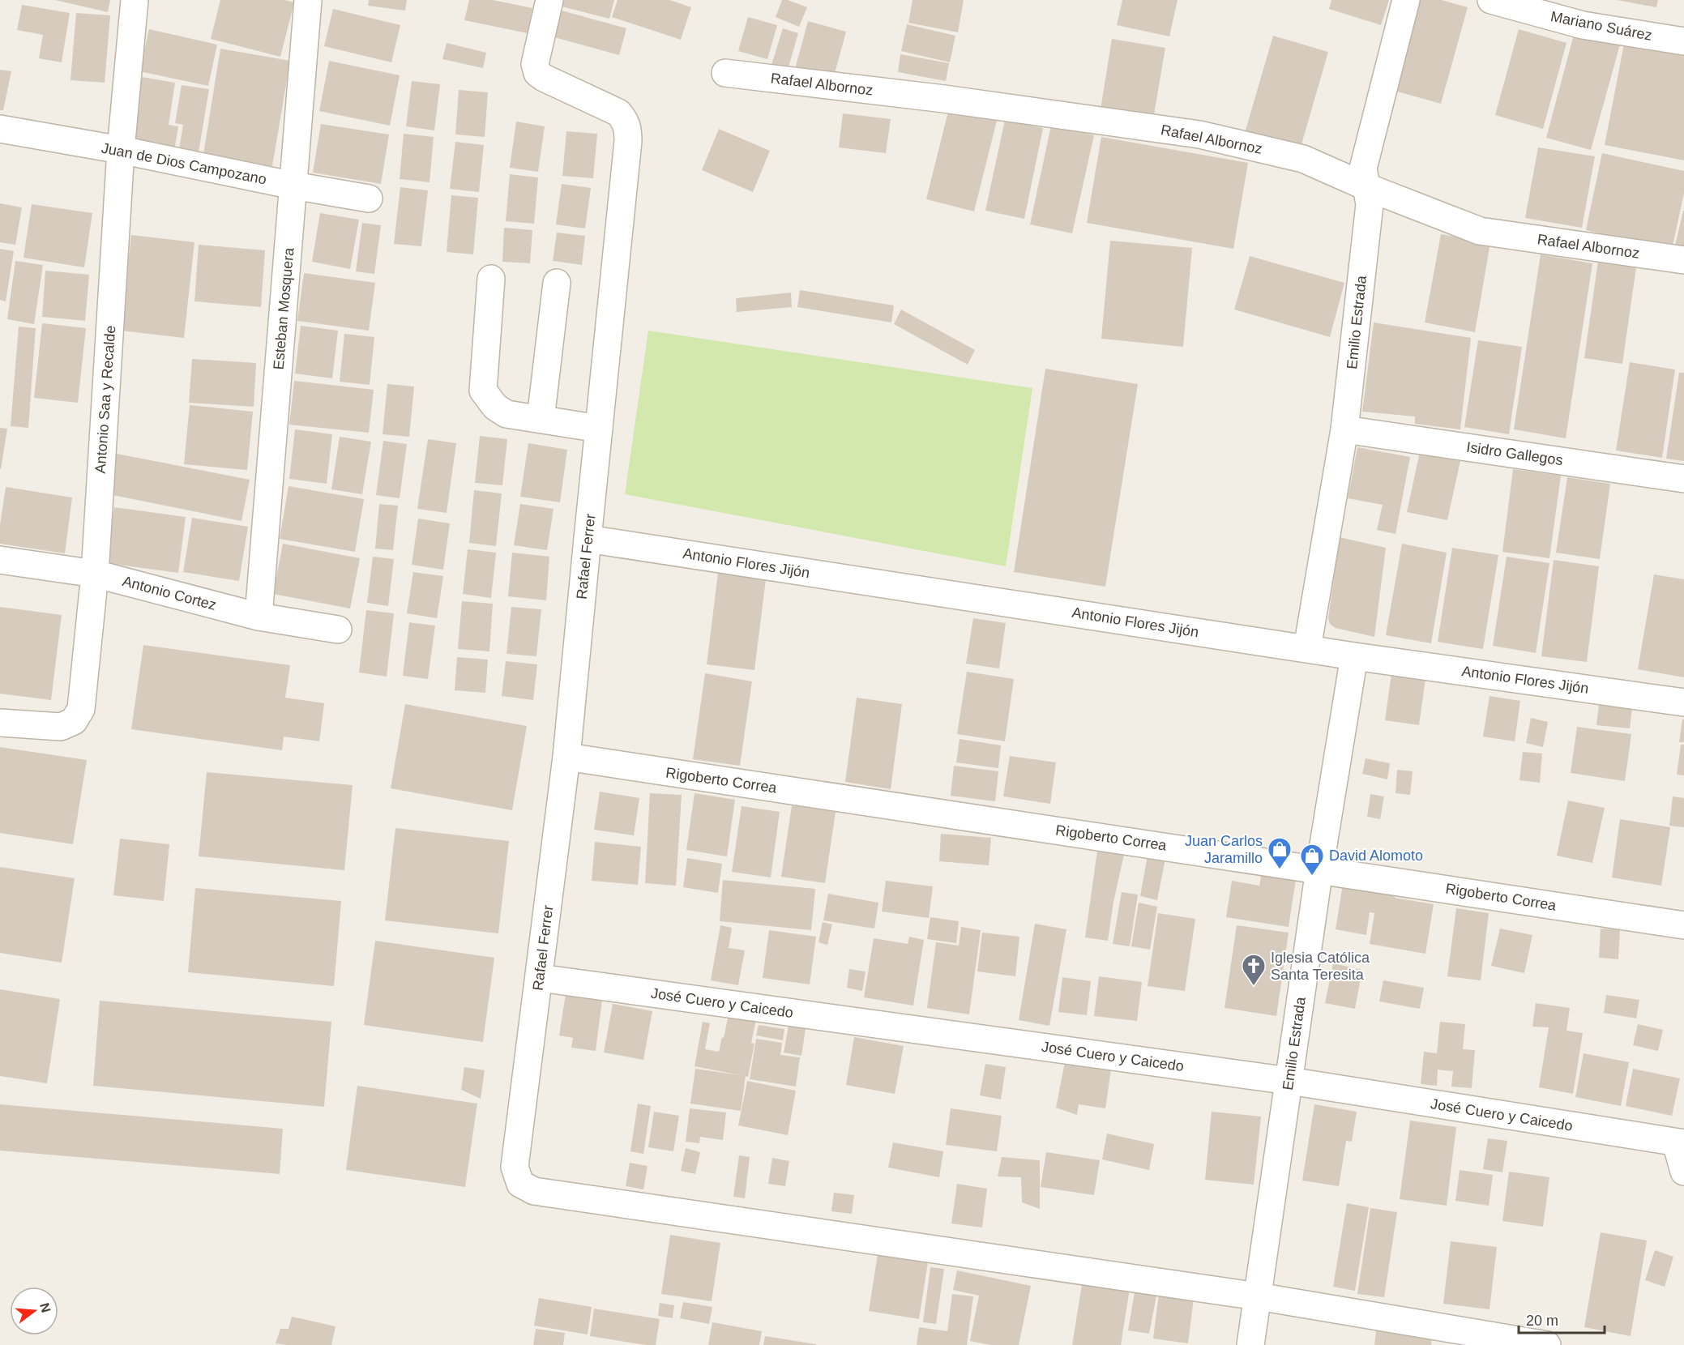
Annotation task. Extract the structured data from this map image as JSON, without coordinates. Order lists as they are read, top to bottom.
{
  "streets": {
    "street": [
      "Mariano Suárez",
      "Rafael Albornoz",
      "Juan de Dios Campozano",
      "Esteban Mosquera",
      "Emilio Estrada",
      "Antonio Saa y Recalde",
      "Isidro Gallegos",
      "Rafael Ferrer",
      "Antonio Flores Jijón",
      "Antonio Cortez",
      "Rigoberto Correa",
      "José Cuero y Caicedo"
    ]
  },
  "crossings": [
    ["Rafael Albornoz", "Emilio Estrada"],
    ["Juan de Dios Campozano", "Esteban Mosquera"],
    ["Juan de Dios Campozano", "Antonio Saa y Recalde"],
    ["Esteban Mosquera", "Antonio Cortez"],
    ["Emilio Estrada", "Isidro Gallegos"],
    ["Emilio Estrada", "Rafael Ferrer"],
    ["Emilio Estrada", "Antonio Flores Jijón"],
    ["Emilio Estrada", "Rigoberto Correa"],
    ["Emilio Estrada", "José Cuero y Caicedo"],
    ["Antonio Saa y Recalde", "Antonio Cortez"],
    ["Rafael Ferrer", "Antonio Flores Jijón"],
    ["Rafael Ferrer", "Rigoberto Correa"],
    ["Rafael Ferrer", "José Cuero y Caicedo"]
  ],
  "places": {
    "shop": ["Juan Carlos Jaramillo", "David Alomoto"],
    "church": ["Iglesia Católica Santa Teresita"]
  },
  "scale_bar": "20 m",
  "north": "right"
}
